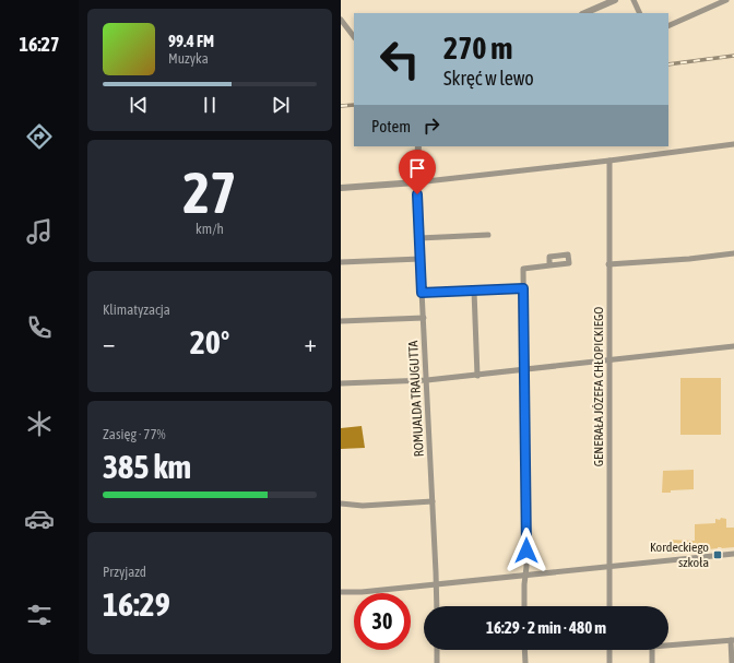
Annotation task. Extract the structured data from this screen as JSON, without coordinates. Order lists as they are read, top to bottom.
{
  "streets": {
    "street": ["GENERAŁA JÓZEFA CHŁOPICKIEGO", "ROMUALDA TRAUGUTTA"]
  },
  "places": {
    "transit": ["Kordeckiego szkoła"]
  },
  "page": {
    "tabs": "16:27",
    "turn": ["270 m", "Skręć w lewo"],
    "song": ["99.4 FM", "Muzyka"],
    "then": "Potem",
    "tile": [
      ["27", "km/h"],
      "Klimatyzacja",
      ["Zasięg · 77%", "385 km"],
      ["Przyjazd", "16:29"]
    ],
    "heat": ["−", "20°", "+"],
    "limit": "30",
    "trip": "16:29 · 2 min · 480 m"
  }
}
